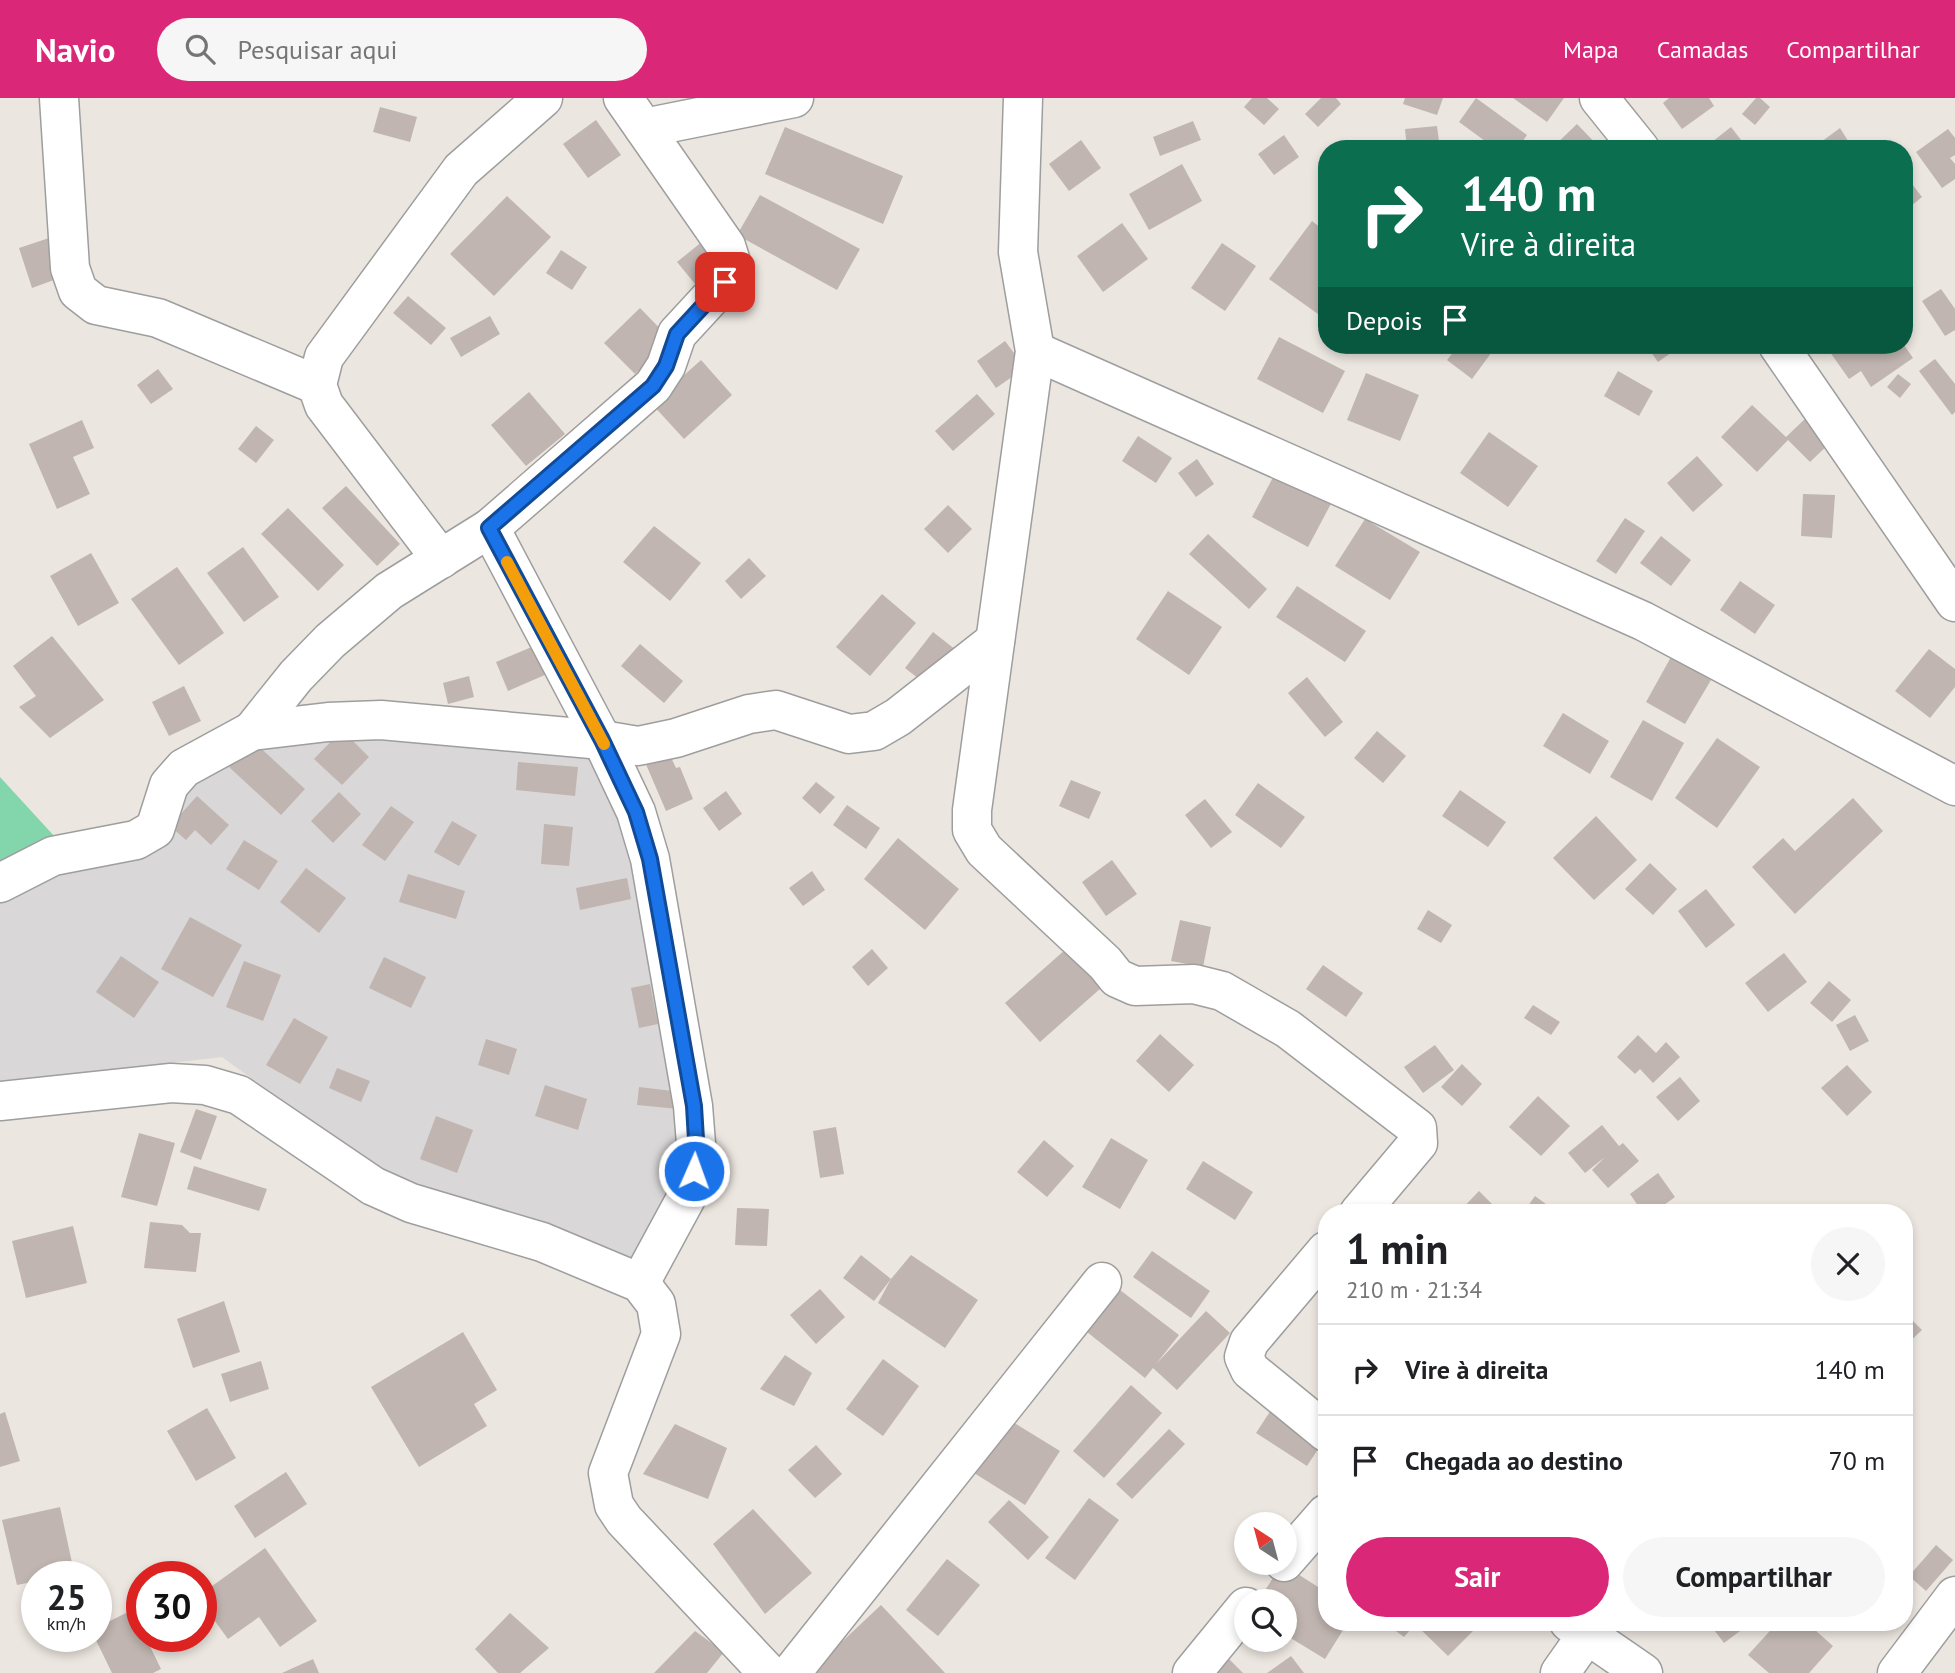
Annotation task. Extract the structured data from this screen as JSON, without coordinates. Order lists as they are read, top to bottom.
{
  "north": "top left",
  "page": {
    "header": "Navio",
    "search": "Pesquisar aqui",
    "nav": ["Mapa", "Camadas", "Compartilhar"],
    "turn": ["140 m", "Vire à direita"],
    "then": "Depois",
    "heading": ["1 min", "210 m · 21:34"],
    "list": [
      {
        "name": "Vire à direita",
        "value": "140 m"
      },
      {
        "name": "Chegada ao destino",
        "value": "70 m"
      }
    ],
    "buttons": ["Sair", "Compartilhar"],
    "speed": "25 km/h",
    "limit": "30"
  }
}
